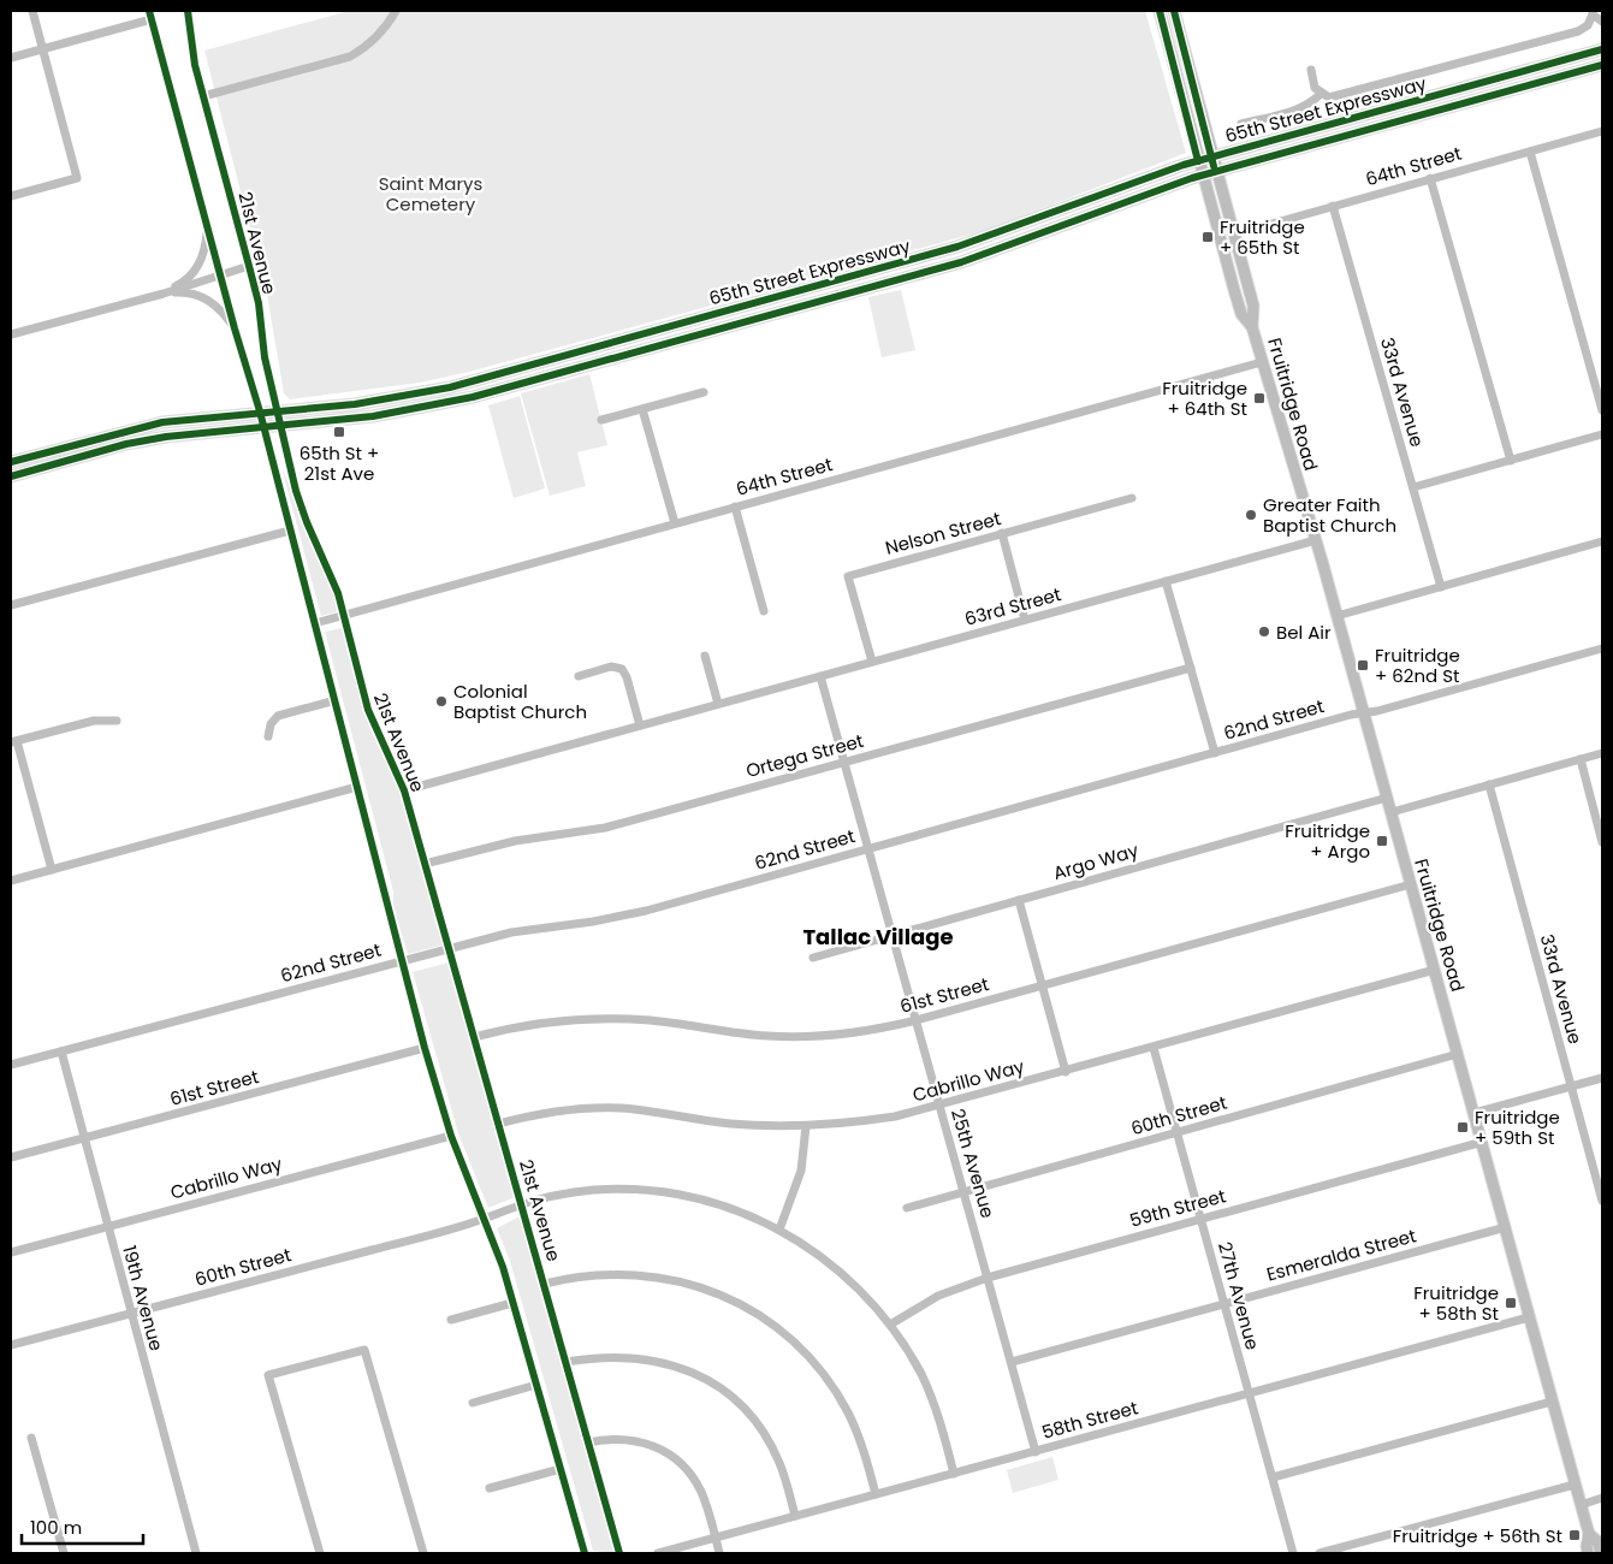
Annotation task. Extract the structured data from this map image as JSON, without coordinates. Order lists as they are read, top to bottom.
{
  "streets": {
    "main road": ["65th Street Expressway", "Fruitridge Road"],
    "street": [
      "64th Street",
      "21st Avenue",
      "33rd Avenue",
      "Nelson Street",
      "63rd Street",
      "62nd Street",
      "Ortega Street",
      "Argo Way",
      "61st Street",
      "Cabrillo Way",
      "60th Street",
      "25th Avenue",
      "59th Street",
      "Esmeralda Street",
      "27th Avenue",
      "19th Avenue",
      "58th Street"
    ]
  },
  "crossings": [
    ["65th Street Expressway", "21st Avenue"],
    ["65th Street Expressway", "Fruitridge Road"],
    ["64th Street", "21st Avenue"],
    ["64th Street", "33rd Avenue"],
    ["64th Street", "Fruitridge Road"],
    ["21st Avenue", "63rd Street"],
    ["21st Avenue", "62nd Street"],
    ["21st Avenue", "Ortega Street"],
    ["21st Avenue", "61st Street"],
    ["21st Avenue", "Cabrillo Way"],
    ["21st Avenue", "60th Street"],
    ["Fruitridge Road", "63rd Street"],
    ["Fruitridge Road", "62nd Street"],
    ["Fruitridge Road", "Argo Way"],
    ["Fruitridge Road", "61st Street"],
    ["Fruitridge Road", "Cabrillo Way"],
    ["Fruitridge Road", "60th Street"],
    ["Fruitridge Road", "59th Street"],
    ["Fruitridge Road", "Esmeralda Street"],
    ["Fruitridge Road", "58th Street"],
    ["Nelson Street", "63rd Street"],
    ["63rd Street", "25th Avenue"],
    ["62nd Street", "25th Avenue"],
    ["62nd Street", "19th Avenue"],
    ["Ortega Street", "25th Avenue"],
    ["Argo Way", "25th Avenue"],
    ["61st Street", "25th Avenue"],
    ["61st Street", "19th Avenue"],
    ["Cabrillo Way", "25th Avenue"],
    ["Cabrillo Way", "27th Avenue"],
    ["Cabrillo Way", "19th Avenue"],
    ["60th Street", "25th Avenue"],
    ["60th Street", "59th Street"],
    ["60th Street", "27th Avenue"],
    ["60th Street", "19th Avenue"],
    ["60th Street", "58th Street"],
    ["25th Avenue", "59th Street"],
    ["25th Avenue", "Esmeralda Street"],
    ["25th Avenue", "58th Street"],
    ["59th Street", "27th Avenue"],
    ["Esmeralda Street", "27th Avenue"],
    ["27th Avenue", "58th Street"]
  ],
  "districts": ["Tallac Village"],
  "parks": ["Saint Marys Cemetery"],
  "places": {
    "transit": [
      "Fruitridge + 65th St",
      "Fruitridge + 64th St",
      "65th St + 21st Ave",
      "Fruitridge + 62nd St",
      "Fruitridge + Argo",
      "Fruitridge + 59th St",
      "Fruitridge + 58th St",
      "Fruitridge + 56th St"
    ],
    "other": ["Greater Faith Baptist Church", "Bel Air", "Colonial Baptist Church"]
  },
  "scale_bar": "100 m"
}
